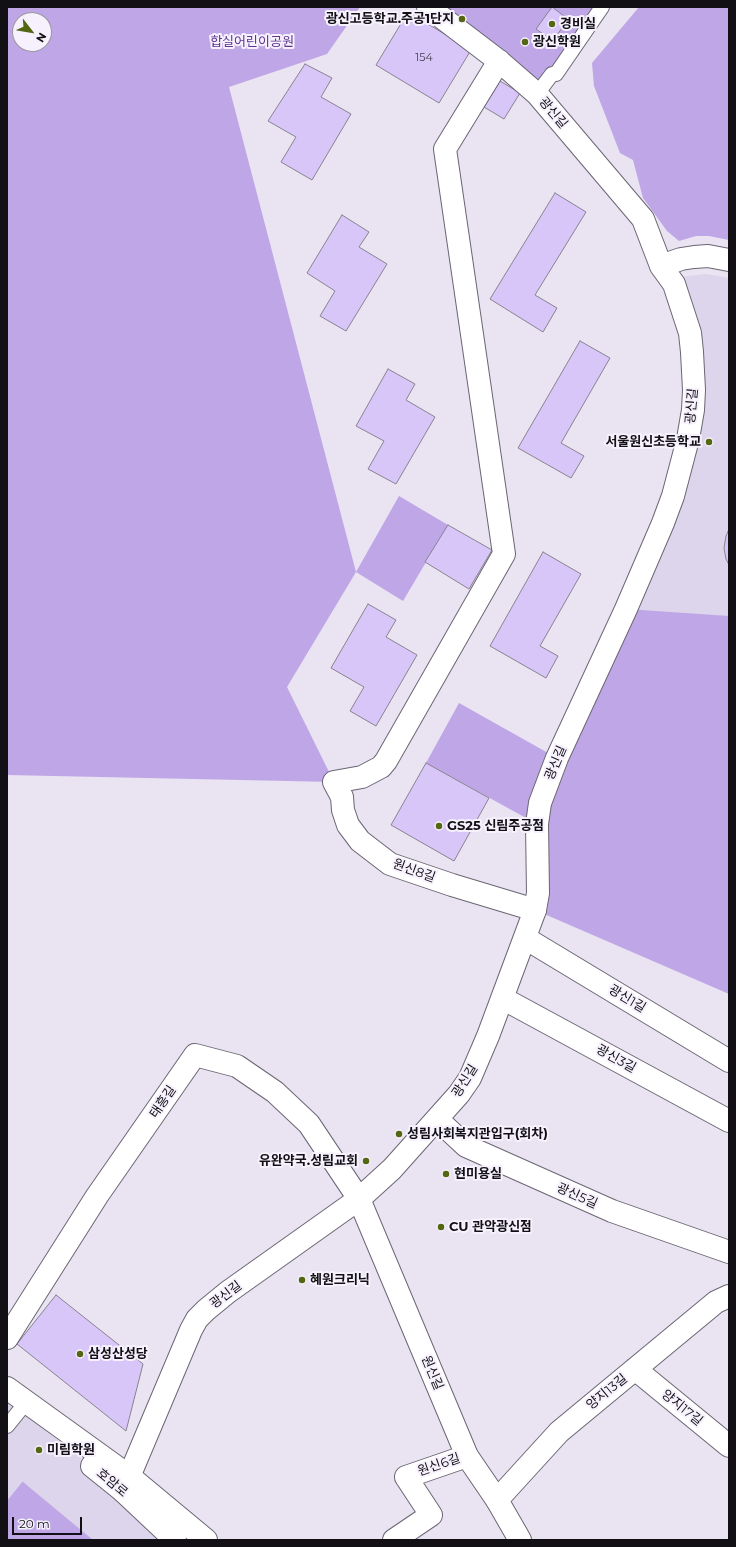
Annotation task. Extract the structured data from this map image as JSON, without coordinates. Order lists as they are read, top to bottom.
{
  "streets": {
    "street": [
      "광신길",
      "원신8길",
      "광신1길",
      "광신3길",
      "태흥길",
      "광신5길",
      "원신길",
      "양지13길",
      "양지17길",
      "원신6길",
      "호암로"
    ]
  },
  "crossings": [
    ["광신길", "원신8길"],
    ["광신길", "광신1길"],
    ["광신길", "광신3길"],
    ["광신길", "태흥길"],
    ["광신길", "광신5길"],
    ["광신길", "원신길"],
    ["광신길", "호암로"],
    ["태흥길", "원신길"],
    ["원신길", "양지13길"],
    ["원신길", "원신6길"],
    ["양지13길", "양지17길"]
  ],
  "parks": ["합실어린이공원"],
  "places": [
    "광신고등학교.주공1단지",
    "경비실",
    "광신학원",
    "서울원신초등학교",
    "GS25 신림주공점",
    "성림사회복지관입구(회차)",
    "유완약국.성림교회",
    "현미용실",
    "CU 관악광신점",
    "혜원크리닉",
    "삼성산성당",
    "미림학원"
  ],
  "house_numbers": ["154"],
  "scale_bar": "20 m",
  "north": "bottom right"
}
